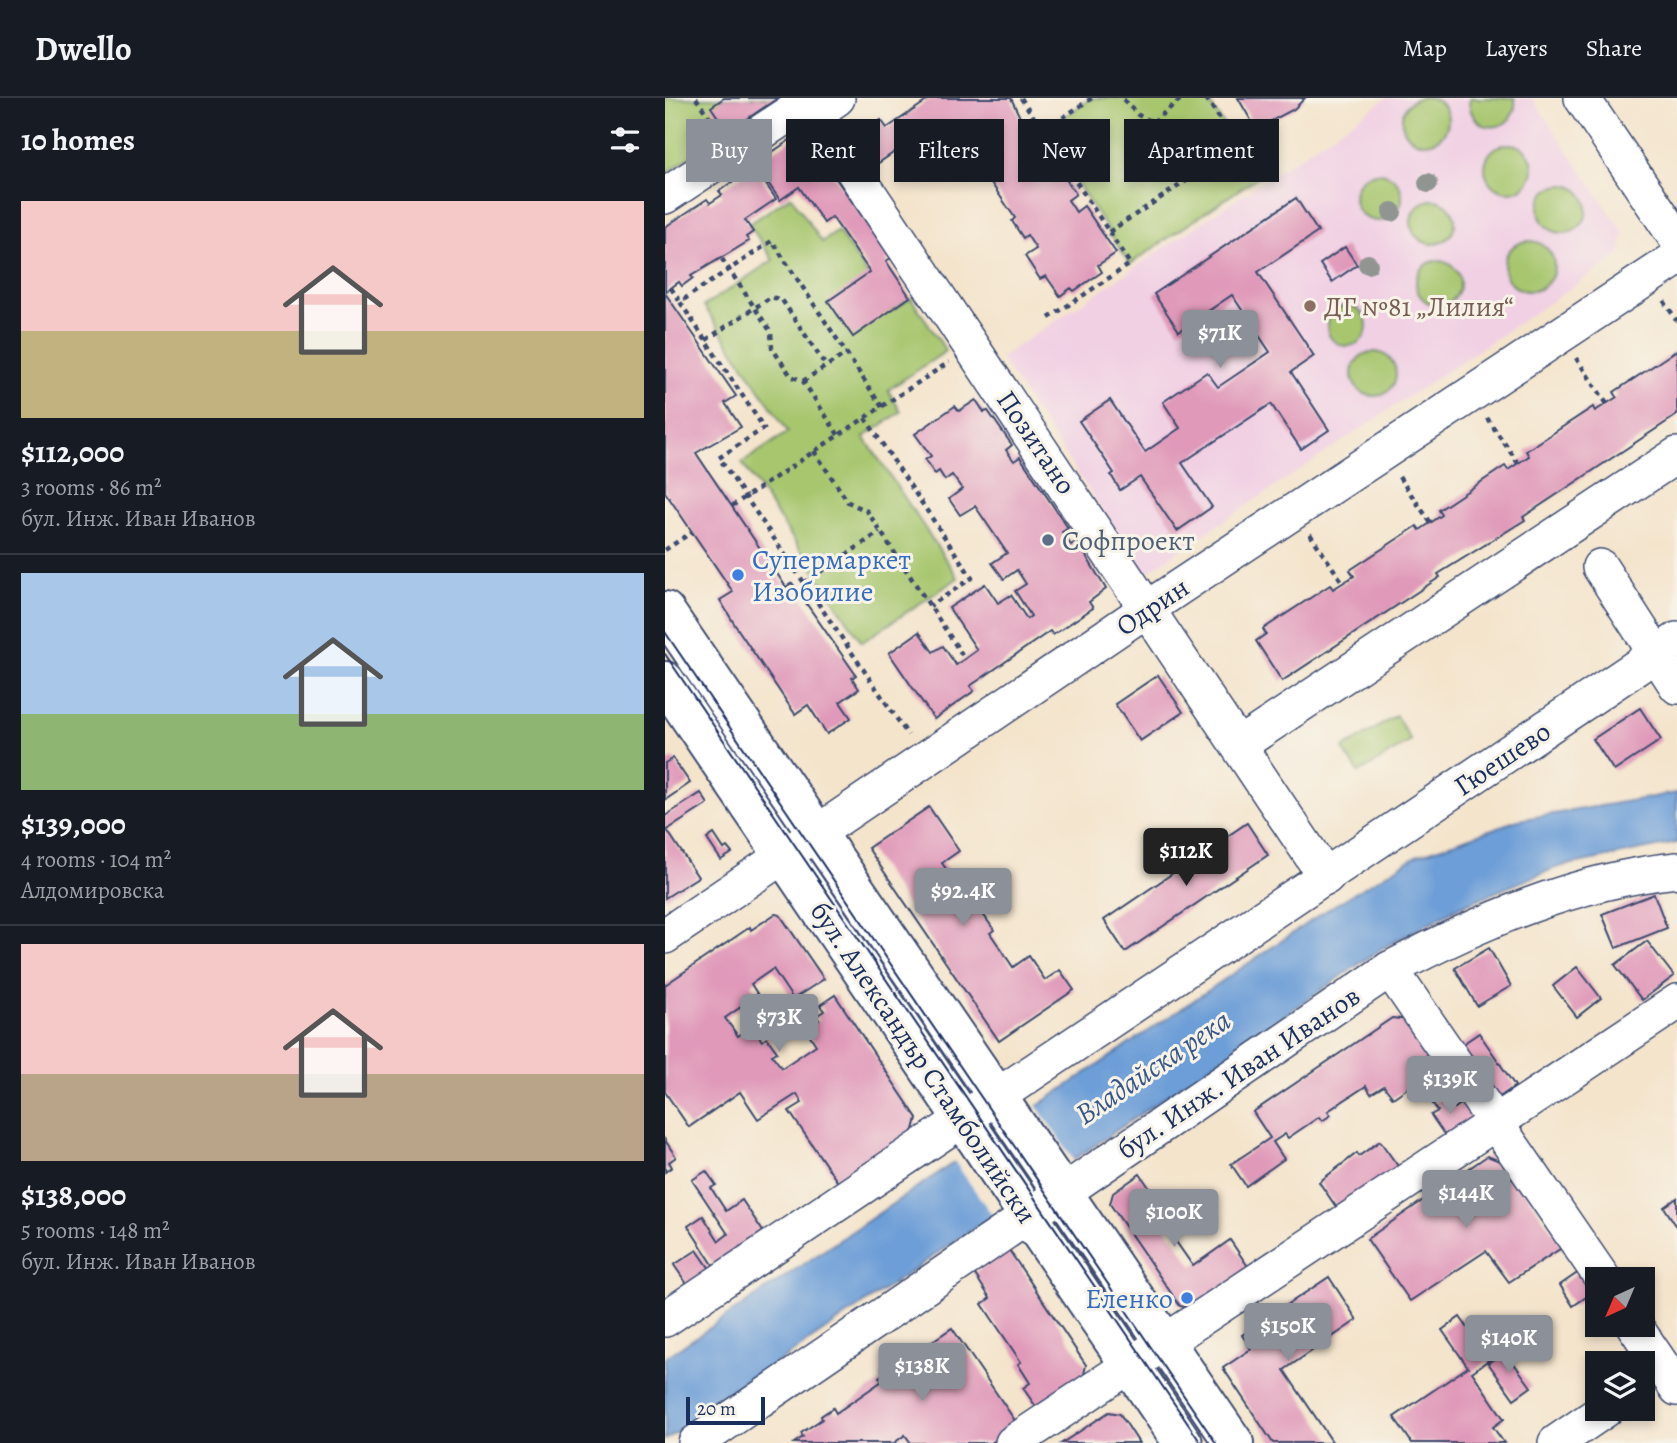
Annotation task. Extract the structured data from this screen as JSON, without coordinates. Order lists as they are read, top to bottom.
{
  "streets": {
    "main road": ["бул. Александър Стамболийски"],
    "street": [
      "Позитано",
      "Одрин",
      "Гюешево",
      "бул. Инж. Иван Иванов"
    ]
  },
  "crossings": [
    ["Позитано", "Одрин"],
    ["Позитано", "Гюешево"],
    ["Одрин", "бул. Александър Стамболийски"],
    ["бул. Александър Стамболийски", "бул. Инж. Иван Иванов"]
  ],
  "water": ["Владайска река"],
  "places": [
    "ДГ №81 „Лилия“",
    "Софпроект",
    "Супермаркет Изобилие",
    "Еленко"
  ],
  "scale_bar": "20 m",
  "north": "bottom left",
  "page": {
    "header": "Dwello",
    "nav": ["Map", "Layers", "Share"],
    "heading": "10 homes",
    "chip": [
      "Buy",
      "Rent",
      "Filters",
      "New",
      "Apartment"
    ],
    "list": [
      {
        "name": "$112,000",
        "note": "3 rooms · 86 m² · бул. Инж. Иван Иванов"
      },
      {
        "name": "$139,000",
        "note": "4 rooms · 104 m² · Алдомировска"
      },
      {
        "name": "$138,000",
        "note": "5 rooms · 148 m² · бул. Инж. Иван Иванов"
      }
    ],
    "price": [
      "$71K",
      "$112K",
      "$92.4K",
      "$73K",
      "$139K",
      "$144K",
      "$100K",
      "$150K",
      "$140K",
      "$138K"
    ],
    "scale": "20 m"
  }
}
